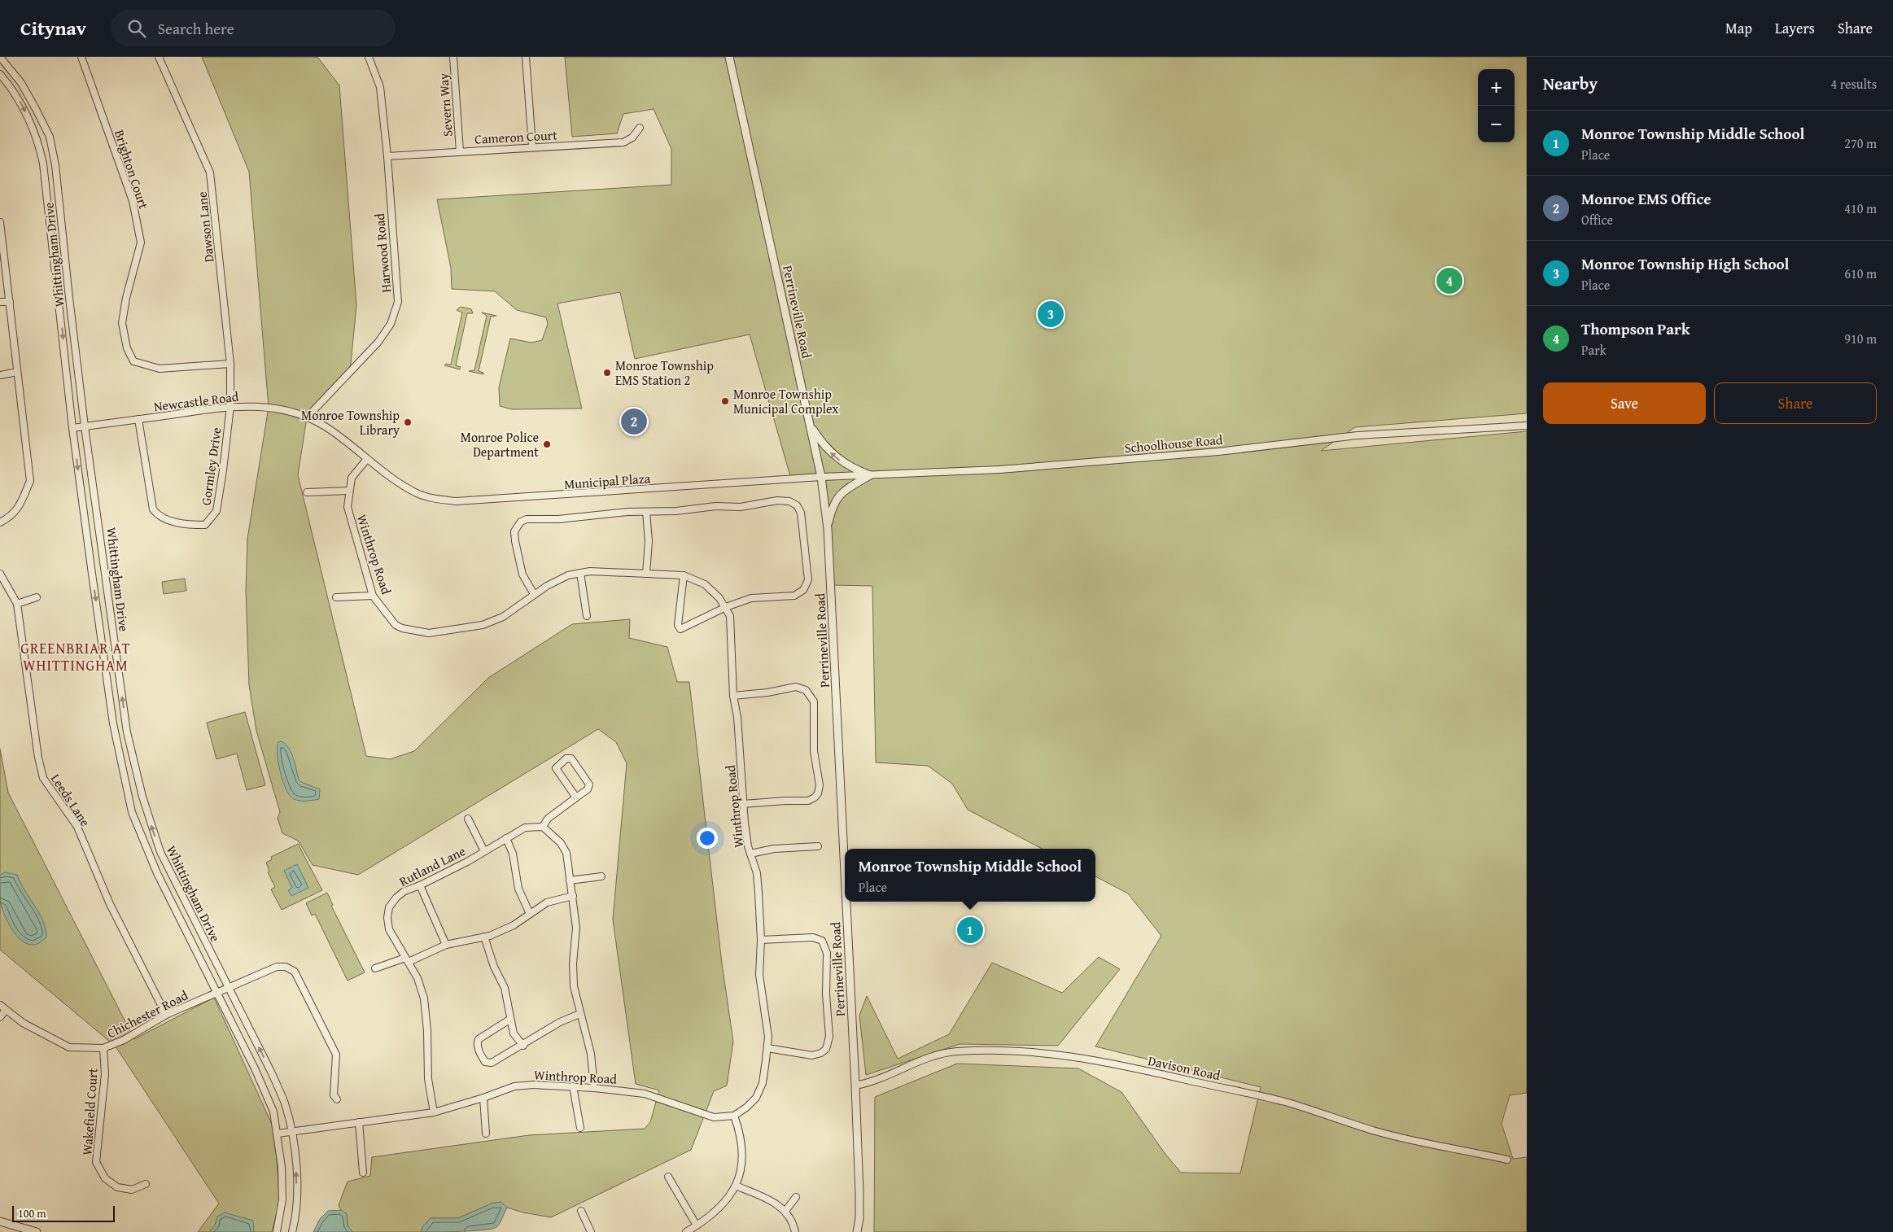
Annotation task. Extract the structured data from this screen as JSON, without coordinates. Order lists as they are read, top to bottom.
{
  "streets": {
    "street": [
      "Severn Way",
      "Cameron Court",
      "Brighton Court",
      "Dawson Lane",
      "Harwood Road",
      "Whittingham Drive",
      "Perrineville Road",
      "Newcastle Road",
      "Schoolhouse Road",
      "Gormley Drive",
      "Municipal Plaza",
      "Winthrop Road",
      "Leeds Lane",
      "Rutland Lane",
      "Chichester Road",
      "Davison Road",
      "Wakefield Court"
    ]
  },
  "crossings": [
    ["Severn Way", "Cameron Court"],
    ["Cameron Court", "Harwood Road"],
    ["Brighton Court", "Dawson Lane"],
    ["Dawson Lane", "Newcastle Road"],
    ["Dawson Lane", "Gormley Drive"],
    ["Harwood Road", "Newcastle Road"],
    ["Whittingham Drive", "Newcastle Road"],
    ["Whittingham Drive", "Winthrop Road"],
    ["Whittingham Drive", "Chichester Road"],
    ["Perrineville Road", "Schoolhouse Road"],
    ["Perrineville Road", "Municipal Plaza"],
    ["Perrineville Road", "Davison Road"],
    ["Newcastle Road", "Gormley Drive"],
    ["Newcastle Road", "Municipal Plaza"],
    ["Newcastle Road", "Winthrop Road"],
    ["Schoolhouse Road", "Municipal Plaza"],
    ["Winthrop Road", "Rutland Lane"],
    ["Leeds Lane", "Chichester Road"],
    ["Chichester Road", "Wakefield Court"]
  ],
  "districts": ["GREENBRIAR AT WHITTINGHAM"],
  "places": [
    "Monroe Township EMS Station 2",
    "Monroe Township Municipal Complex",
    "Monroe Township Library",
    "Monroe Police Department"
  ],
  "scale_bar": "100 m",
  "page": {
    "header": "Citynav",
    "search": "Search here",
    "nav": ["Map", "Layers", "Share"],
    "heading": ["Nearby", "4 results"],
    "map_buttons": ["+", "−"],
    "list": [
      {
        "mark": "1",
        "name": "Monroe Township Middle School",
        "note": "Place",
        "value": "270 m"
      },
      {
        "mark": "2",
        "name": "Monroe EMS Office",
        "note": "Office",
        "value": "410 m"
      },
      {
        "mark": "3",
        "name": "Monroe Township High School",
        "note": "Place",
        "value": "610 m"
      },
      {
        "mark": "4",
        "name": "Thompson Park",
        "note": "Park",
        "value": "910 m"
      }
    ],
    "pins": [
      "4",
      "3",
      "2",
      "1"
    ],
    "buttons": ["Save", "Share"],
    "popup": ["Monroe Township Middle School", "Place"],
    "scale": "100 m"
  }
}
